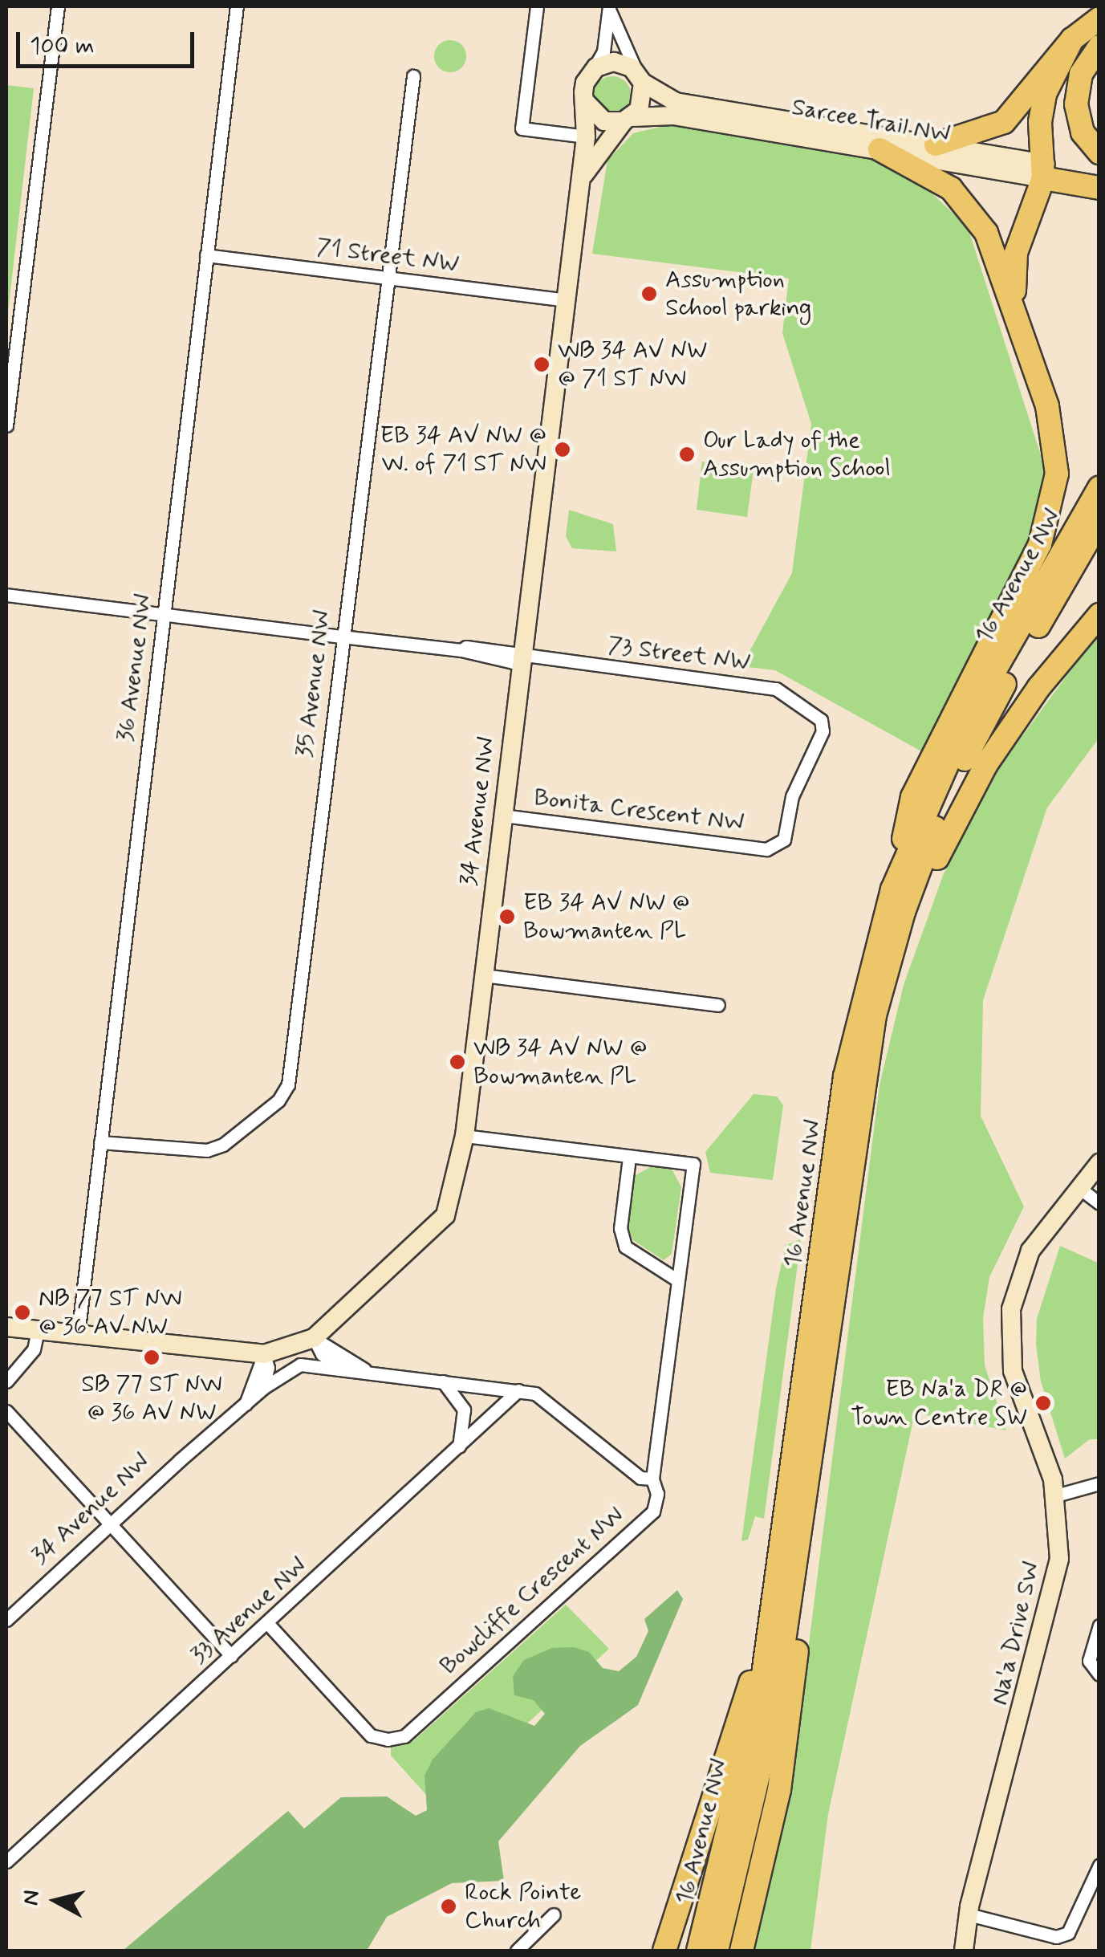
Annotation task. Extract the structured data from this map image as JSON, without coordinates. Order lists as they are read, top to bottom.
{
  "streets": {
    "highway": ["Sarcee Trail NW", "16 Avenue NW"],
    "street": [
      "71 Street NW",
      "73 Street NW",
      "36 Avenue NW",
      "35 Avenue NW",
      "Bonita Crescent NW",
      "34 Avenue NW",
      "Bowcliffe Crescent NW",
      "33 Avenue NW",
      "Na'a Drive SW"
    ]
  },
  "crossings": [
    ["Sarcee Trail NW", "34 Avenue NW"],
    ["71 Street NW", "36 Avenue NW"],
    ["71 Street NW", "35 Avenue NW"],
    ["71 Street NW", "34 Avenue NW"],
    ["73 Street NW", "36 Avenue NW"],
    ["73 Street NW", "35 Avenue NW"],
    ["73 Street NW", "Bonita Crescent NW"],
    ["73 Street NW", "34 Avenue NW"],
    ["36 Avenue NW", "35 Avenue NW"],
    ["Bonita Crescent NW", "34 Avenue NW"],
    ["34 Avenue NW", "Bowcliffe Crescent NW"],
    ["34 Avenue NW", "33 Avenue NW"],
    ["Bowcliffe Crescent NW", "33 Avenue NW"]
  ],
  "places": [
    "Assumption School parking",
    "WB 34 AV NW @ 71 ST NW",
    "EB 34 AV NW @ W. of 71 ST NW",
    "Our Lady of the Assumption School",
    "EB 34 AV NW @ Bowmanten PL",
    "WB 34 AV NW @ Bowmanten PL",
    "NB 77 ST NW @ 36 AV NW",
    "SB 77 ST NW @ 36 AV NW",
    "EB Na'a DR @ Town Centre SW",
    "Rock Pointe Church"
  ],
  "scale_bar": "100 m",
  "north": "left"
}
